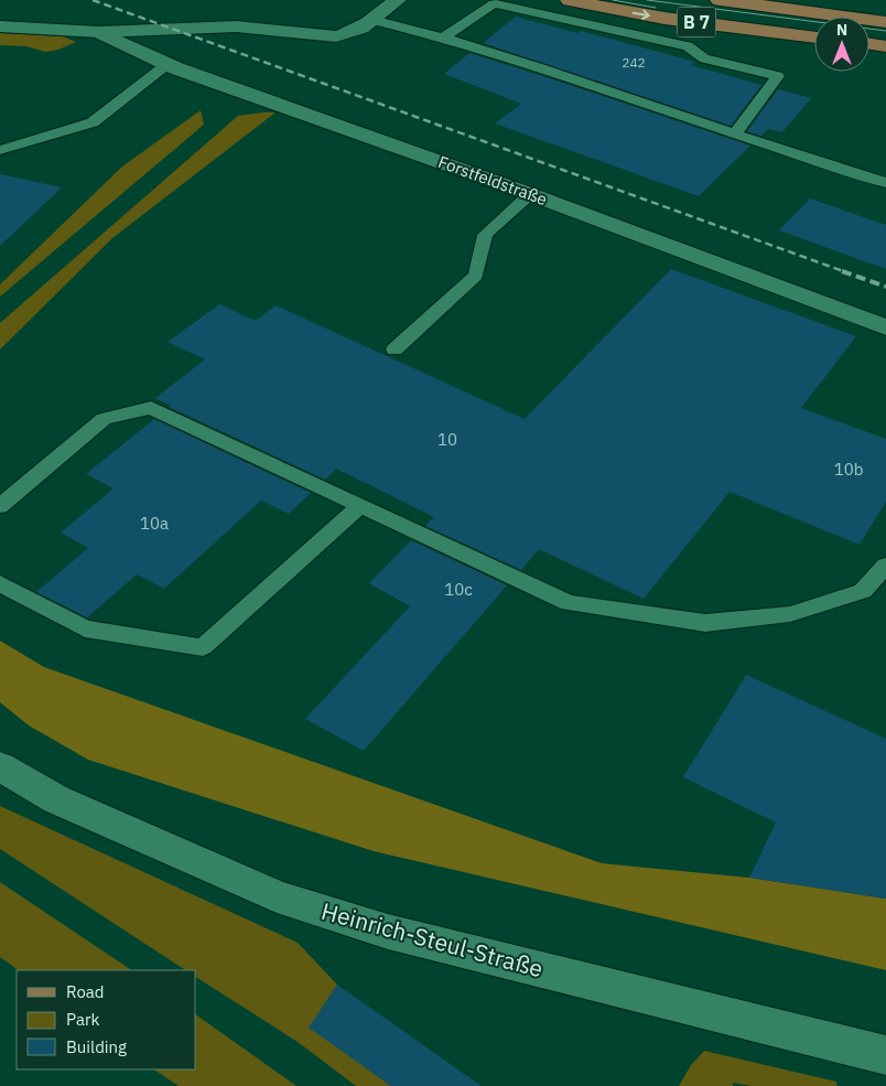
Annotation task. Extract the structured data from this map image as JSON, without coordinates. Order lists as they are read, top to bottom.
{
  "streets": {
    "main road": ["B 7"],
    "street": ["Forstfeldstraße", "Heinrich-Steul-Straße"]
  },
  "house_numbers": [
    "242",
    "10",
    "10b",
    "10a",
    "10c"
  ],
  "legend": ["Road", "Park", "Building"],
  "north": "top"
}
